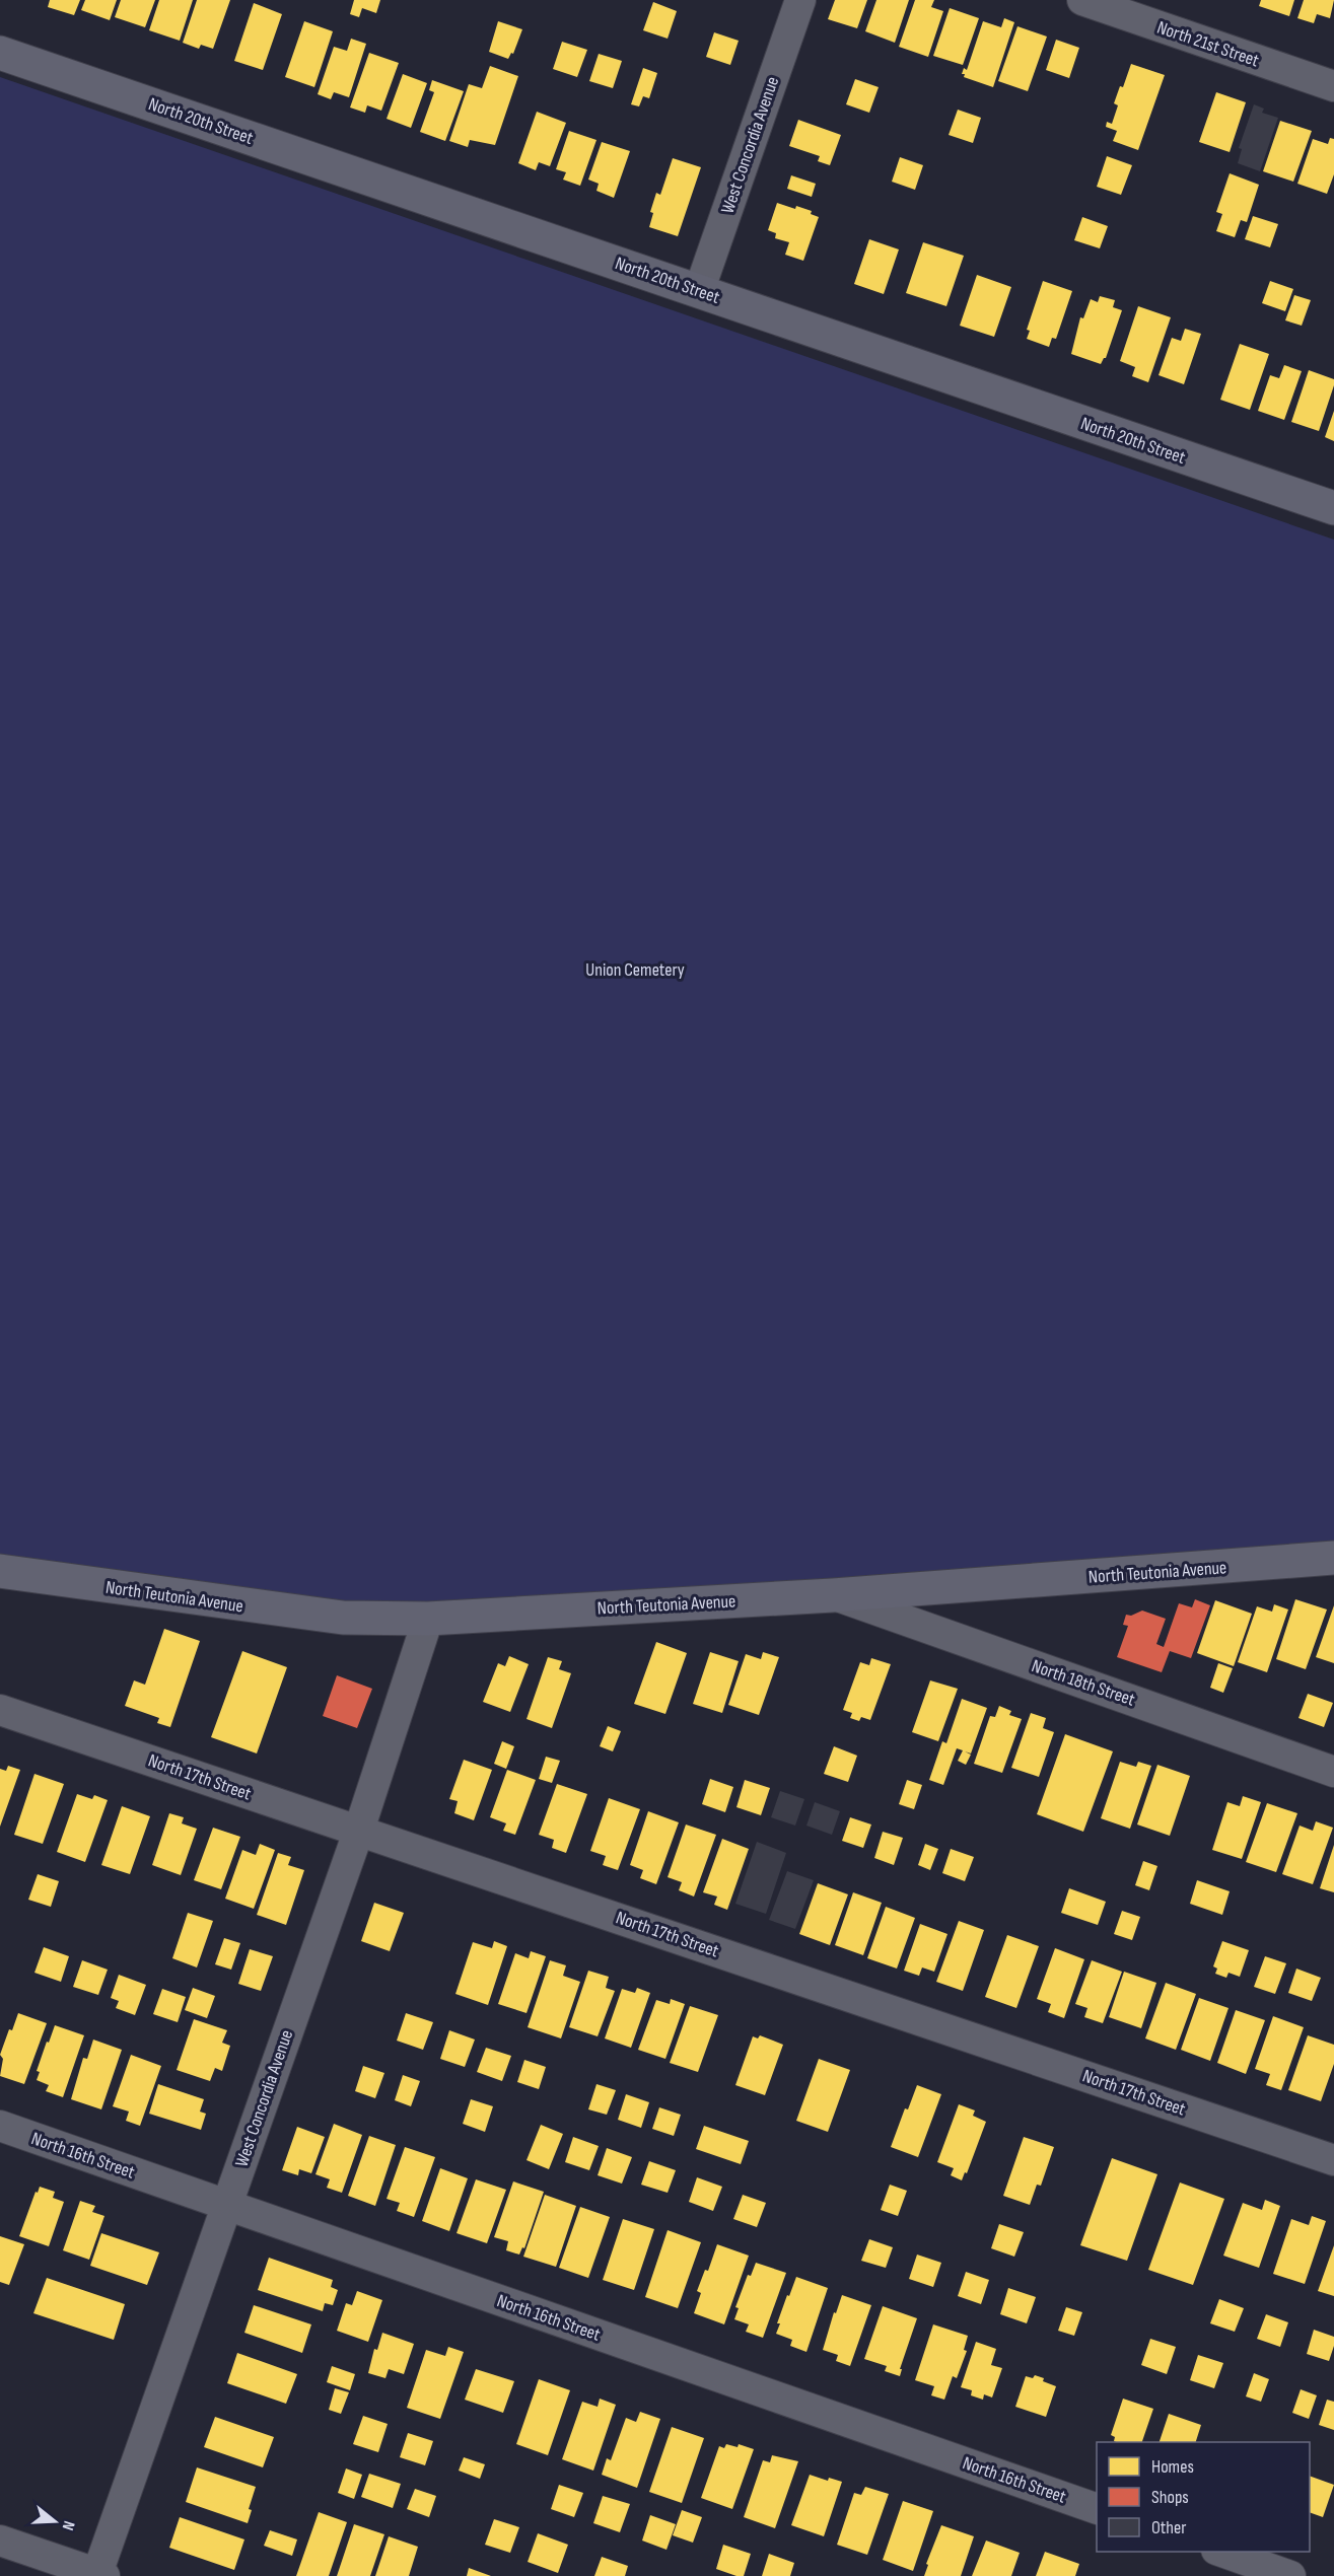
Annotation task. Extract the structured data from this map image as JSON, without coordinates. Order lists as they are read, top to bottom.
{
  "streets": {
    "main road": ["North 20th Street", "North Teutonia Avenue"],
    "street": [
      "North 21st Street",
      "West Concordia Avenue",
      "North 18th Street",
      "North 17th Street",
      "North 16th Street"
    ]
  },
  "crossings": [
    ["North 20th Street", "West Concordia Avenue"],
    ["West Concordia Avenue", "North Teutonia Avenue"],
    ["West Concordia Avenue", "North 17th Street"],
    ["West Concordia Avenue", "North 16th Street"],
    ["North Teutonia Avenue", "North 18th Street"]
  ],
  "parks": ["Union Cemetery"],
  "legend": ["Homes", "Shops", "Other"],
  "north": "right"
}
